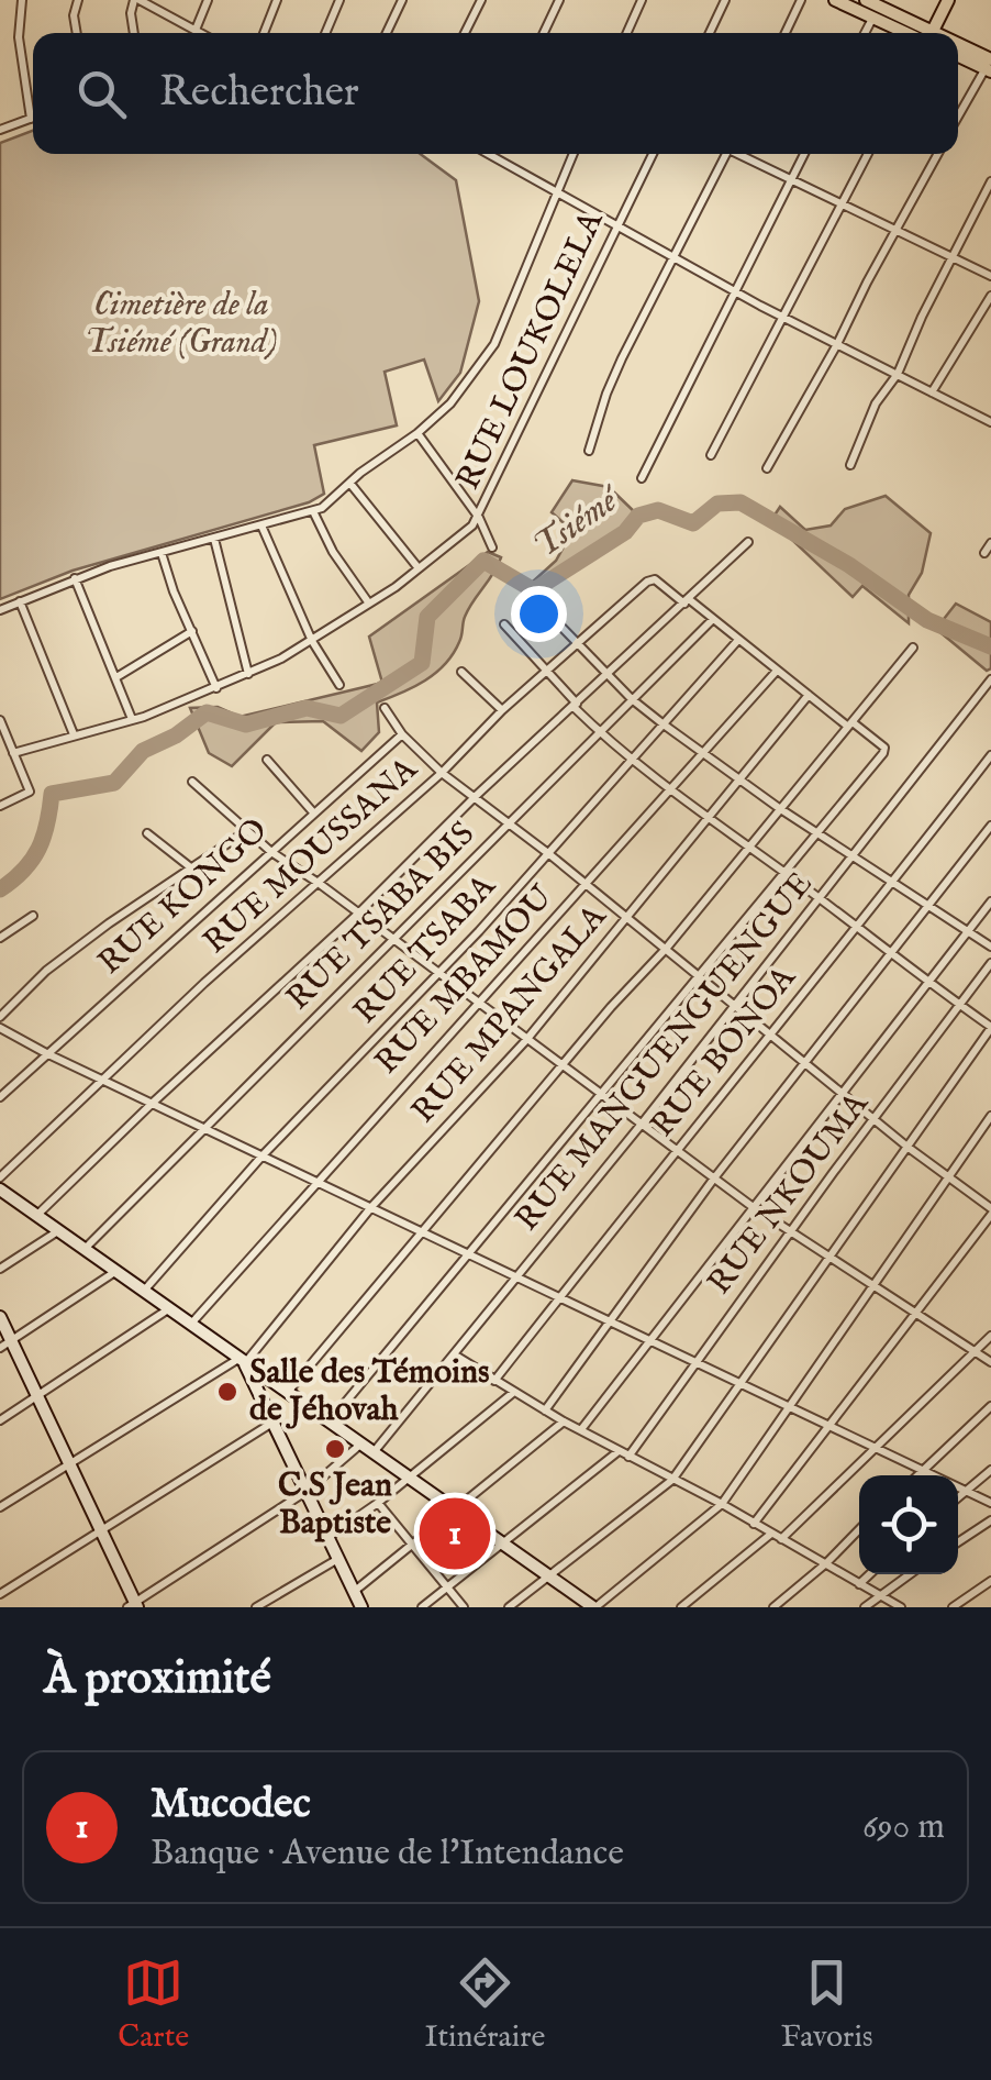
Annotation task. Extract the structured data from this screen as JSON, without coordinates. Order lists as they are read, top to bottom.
{
  "streets": {
    "street": [
      "RUE LOUKOLELA",
      "RUE MOUSSANA",
      "RUE KONGO",
      "RUE TSABA BIS",
      "RUE TSABA",
      "RUE MBAMOU",
      "RUE MPANGALA",
      "RUE MANGUENGUENGUE",
      "RUE BONOA",
      "RUE NKOUMA"
    ]
  },
  "water": ["Tsiémé"],
  "parks": ["Cimetière de la Tsiémé (Grand)"],
  "places": ["Salle des Témoins de Jéhovah", "C.S Jean Baptiste"],
  "page": {
    "search": "Rechercher",
    "pins": "1",
    "heading": "À proximité",
    "list": [
      {
        "mark": "1",
        "name": "Mucodec",
        "note": "Banque · Avenue de l'Intendance",
        "value": "690 m"
      }
    ],
    "nav": ["Carte", "Itinéraire", "Favoris"]
  }
}
